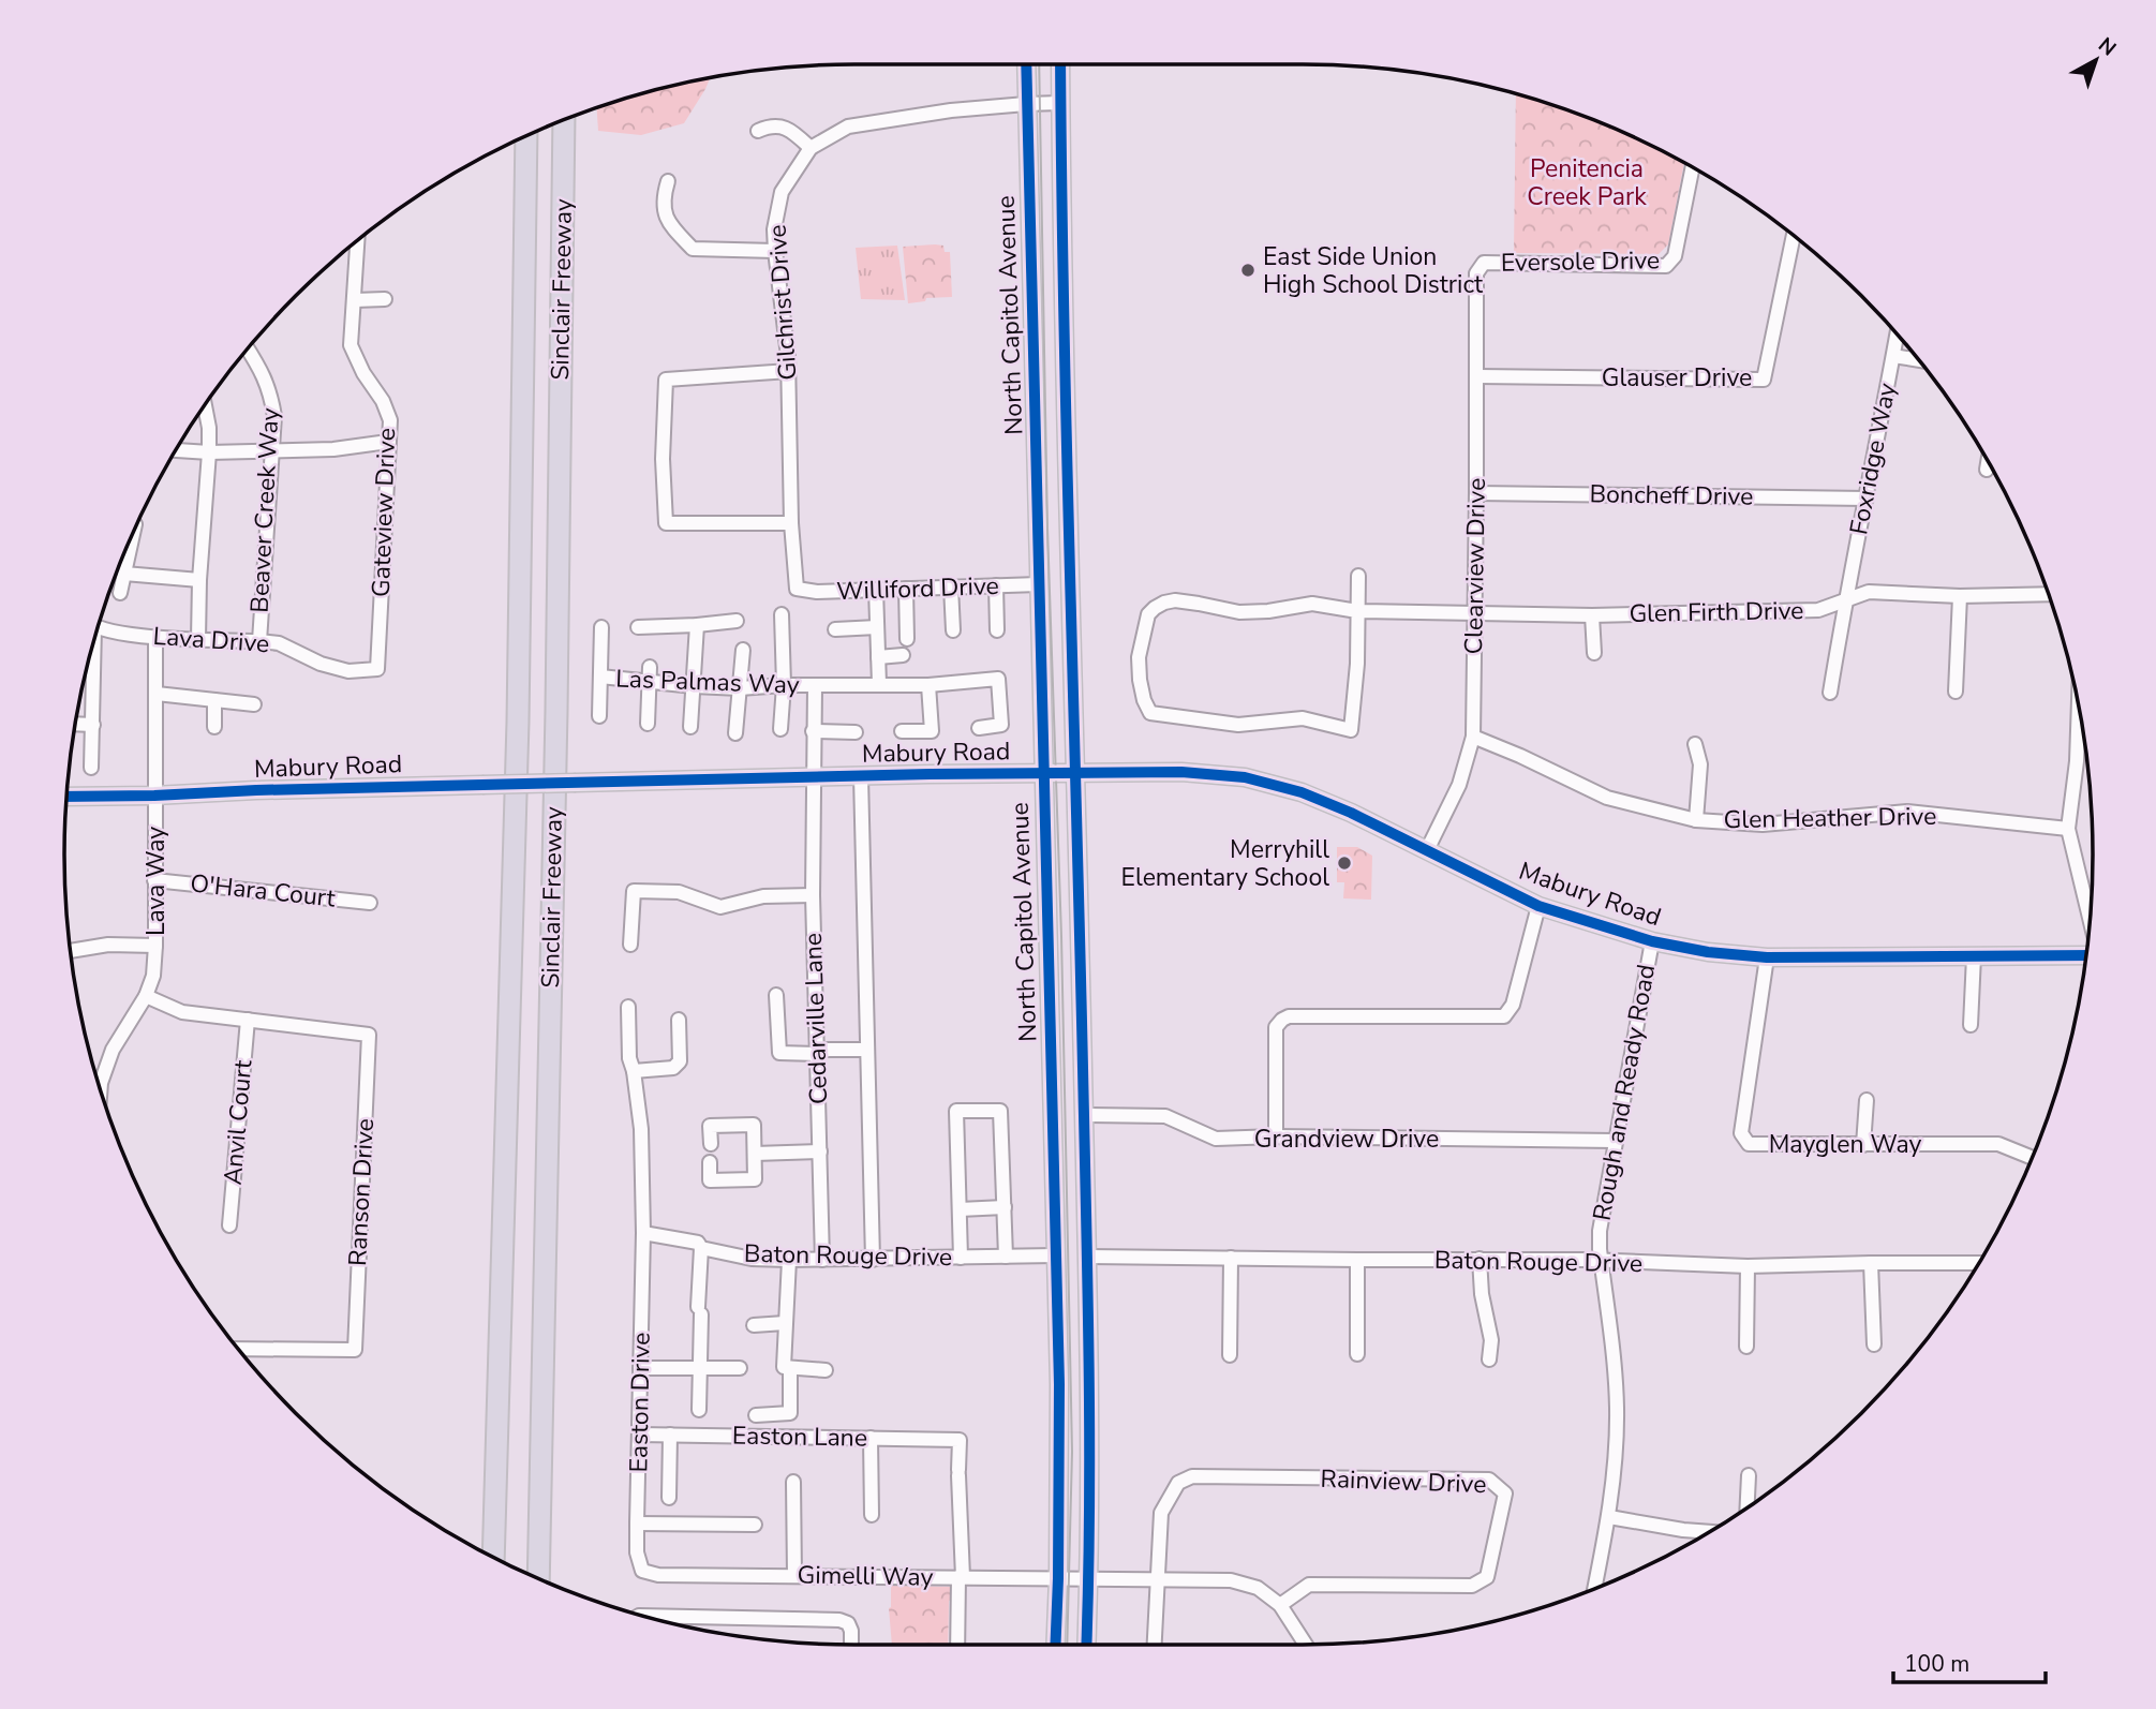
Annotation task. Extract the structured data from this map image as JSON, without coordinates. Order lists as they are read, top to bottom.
{
  "streets": {
    "highway": ["Sinclair Freeway"],
    "main road": ["North Capitol Avenue", "Mabury Road"],
    "street": [
      "Eversole Drive",
      "Gilchrist Drive",
      "Glauser Drive",
      "Foxridge Way",
      "Boncheff Drive",
      "Beaver Creek Way",
      "Gateview Drive",
      "Clearview Drive",
      "Williford Drive",
      "Glen Firth Drive",
      "Lava Drive",
      "Las Palmas Way",
      "Glen Heather Drive",
      "Lava Way",
      "O'Hara Court",
      "Cedarville Lane",
      "Rough and Ready Road",
      "Anvil Court",
      "Grandview Drive",
      "Mayglen Way",
      "Ranson Drive",
      "Baton Rouge Drive",
      "Easton Drive",
      "Easton Lane",
      "Rainview Drive",
      "Gimelli Way"
    ]
  },
  "crossings": [
    ["Eversole Drive", "Clearview Drive"],
    ["Gilchrist Drive", "North Capitol Avenue"],
    ["Gilchrist Drive", "Williford Drive"],
    ["North Capitol Avenue", "Williford Drive"],
    ["North Capitol Avenue", "Mabury Road"],
    ["North Capitol Avenue", "Baton Rouge Drive"],
    ["North Capitol Avenue", "Gimelli Way"],
    ["Glauser Drive", "Clearview Drive"],
    ["Foxridge Way", "Boncheff Drive"],
    ["Foxridge Way", "Glen Firth Drive"],
    ["Boncheff Drive", "Clearview Drive"],
    ["Beaver Creek Way", "Lava Drive"],
    ["Gateview Drive", "Lava Drive"],
    ["Clearview Drive", "Glen Firth Drive"],
    ["Clearview Drive", "Mabury Road"],
    ["Clearview Drive", "Glen Heather Drive"],
    ["Lava Drive", "Lava Way"],
    ["Las Palmas Way", "Mabury Road"],
    ["Las Palmas Way", "Cedarville Lane"],
    ["Mabury Road", "Lava Way"],
    ["Mabury Road", "Cedarville Lane"],
    ["Mabury Road", "Rough and Ready Road"],
    ["Mabury Road", "Mayglen Way"],
    ["Lava Way", "O'Hara Court"],
    ["Cedarville Lane", "Baton Rouge Drive"],
    ["Rough and Ready Road", "Grandview Drive"],
    ["Rough and Ready Road", "Baton Rouge Drive"],
    ["Anvil Court", "Ranson Drive"],
    ["Baton Rouge Drive", "Easton Drive"],
    ["Easton Drive", "Easton Lane"],
    ["Easton Drive", "Gimelli Way"],
    ["Easton Lane", "Gimelli Way"],
    ["Rainview Drive", "Gimelli Way"]
  ],
  "parks": ["Penitencia Creek Park"],
  "places": ["East Side Union High School District", "Merryhill Elementary School"],
  "scale_bar": "100 m",
  "north": "top right"
}
